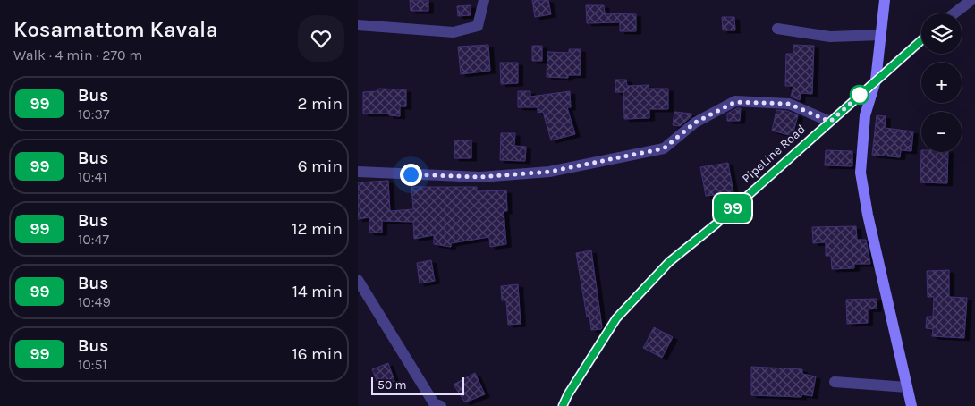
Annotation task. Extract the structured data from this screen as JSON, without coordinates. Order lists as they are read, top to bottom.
{
  "streets": {
    "street": ["PipeLine Road"]
  },
  "lines": ["bus line 99"],
  "scale_bar": "50 m",
  "page": {
    "heading": ["Kosamattom Kavala", "Walk · 4 min · 270 m"],
    "on_map": "99",
    "map_buttons": ["+", "−"],
    "list": [
      {
        "mark": "99",
        "name": "Bus",
        "note": "10:37",
        "value": "2 min"
      },
      {
        "mark": "99",
        "name": "Bus",
        "note": "10:41",
        "value": "6 min"
      },
      {
        "mark": "99",
        "name": "Bus",
        "note": "10:47",
        "value": "12 min"
      },
      {
        "mark": "99",
        "name": "Bus",
        "note": "10:49",
        "value": "14 min"
      },
      {
        "mark": "99",
        "name": "Bus",
        "note": "10:51",
        "value": "16 min"
      }
    ],
    "scale": "50 m"
  }
}
